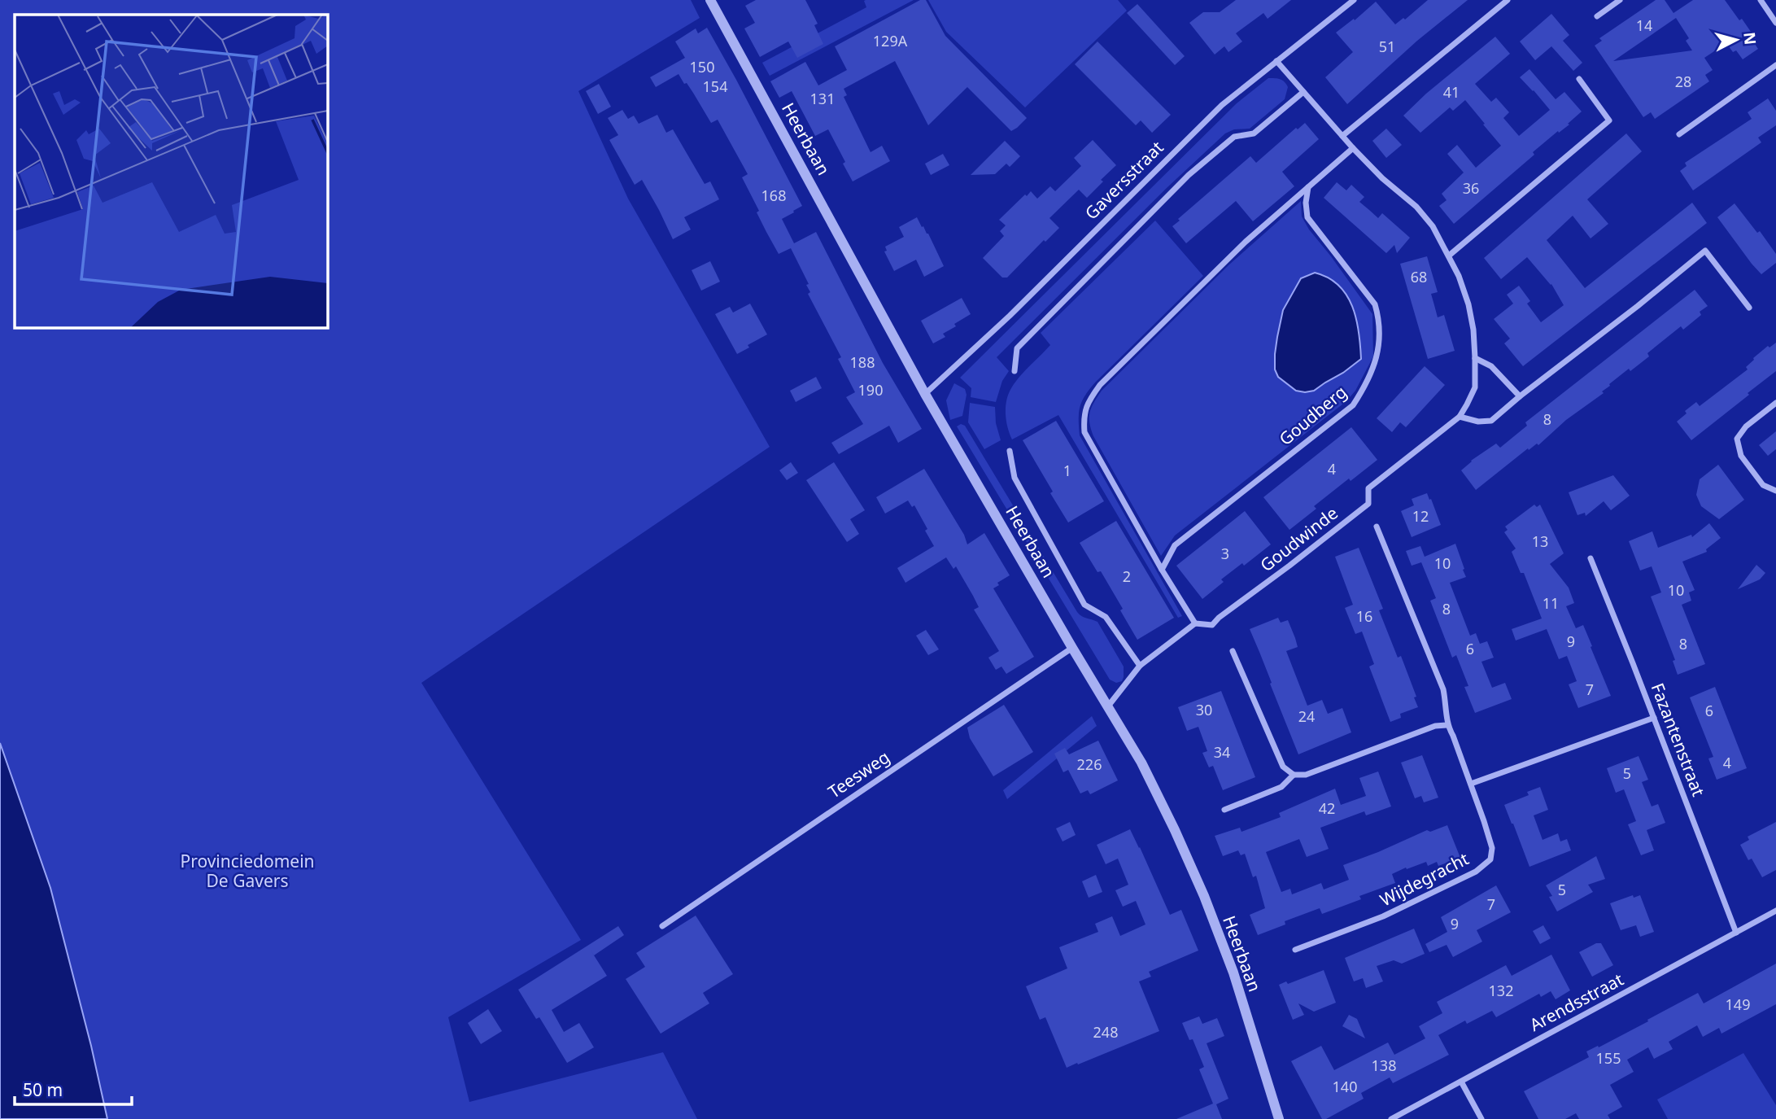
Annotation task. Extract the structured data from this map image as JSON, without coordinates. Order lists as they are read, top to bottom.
{
  "streets": {
    "street": [
      "Heerbaan",
      "Gaversstraat",
      "Goudberg",
      "Goudwinde",
      "Fazantenstraat",
      "Teesweg",
      "Wijdegracht",
      "Arendsstraat"
    ]
  },
  "crossings": [
    ["Heerbaan", "Gaversstraat"],
    ["Heerbaan", "Goudwinde"],
    ["Heerbaan", "Teesweg"],
    ["Fazantenstraat", "Arendsstraat"]
  ],
  "parks": ["Provinciedomein De Gavers"],
  "house_numbers": [
    "14",
    "129A",
    "51",
    "150",
    "28",
    "154",
    "41",
    "131",
    "36",
    "168",
    "68",
    "188",
    "190",
    "8",
    "4",
    "1",
    "12",
    "13",
    "3",
    "10",
    "2",
    "10",
    "11",
    "8",
    "16",
    "9",
    "8",
    "6",
    "7",
    "30",
    "6",
    "24",
    "34",
    "4",
    "226",
    "5",
    "42",
    "5",
    "7",
    "9",
    "132",
    "149",
    "248",
    "155",
    "138",
    "140"
  ],
  "scale_bar": "50 m",
  "north": "right"
}
